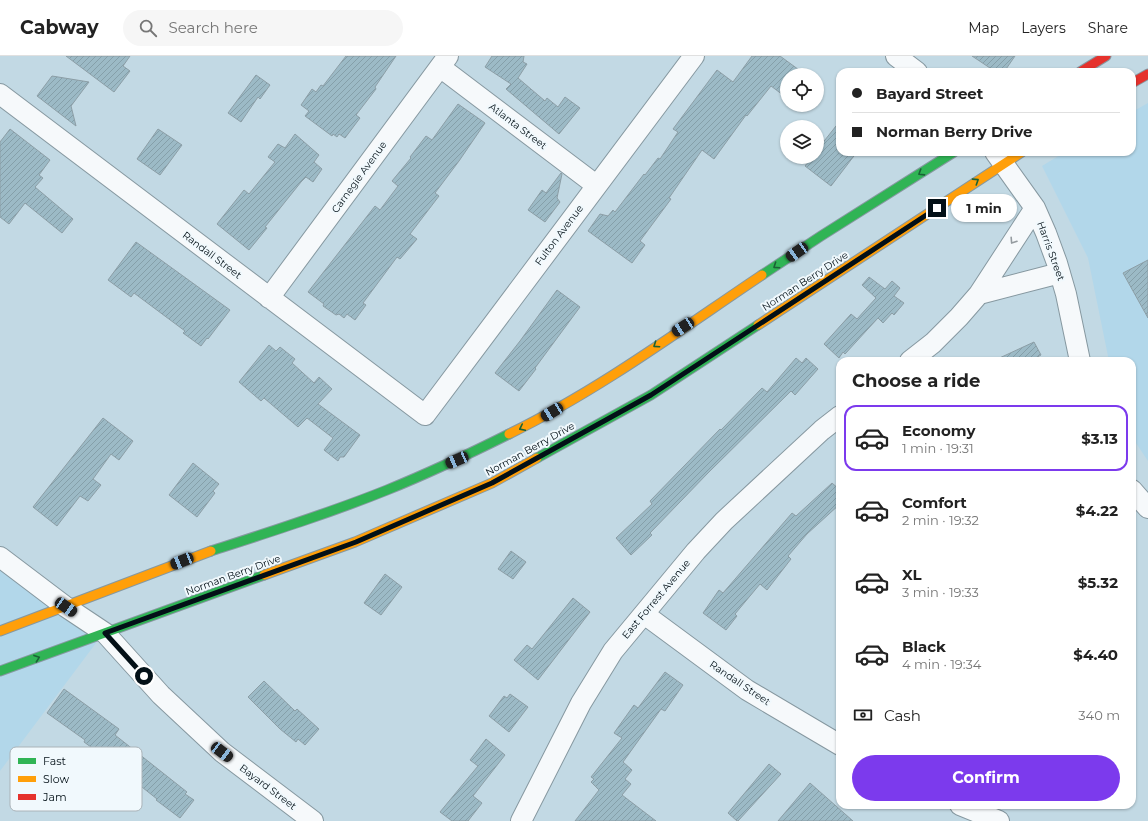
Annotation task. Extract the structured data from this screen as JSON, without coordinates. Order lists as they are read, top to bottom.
{
  "streets": {
    "main road": ["Norman Berry Drive"],
    "street": [
      "Atlanta Street",
      "Carnegie Avenue",
      "Fulton Avenue",
      "Harris Street",
      "Randall Street",
      "East Forrest Avenue",
      "Bayard Street"
    ]
  },
  "crossings": [
    ["Atlanta Street", "Carnegie Avenue"],
    ["Atlanta Street", "Fulton Avenue"],
    ["Carnegie Avenue", "Randall Street"],
    ["Fulton Avenue", "Randall Street"],
    ["Harris Street", "Norman Berry Drive"],
    ["Randall Street", "East Forrest Avenue"],
    ["Norman Berry Drive", "Bayard Street"]
  ],
  "legend": ["Fast", "Slow", "Jam"],
  "page": {
    "header": "Cabway",
    "search": "Search here",
    "nav": ["Map", "Layers", "Share"],
    "banner": ["Bayard Street", "Norman Berry Drive"],
    "bubble": "1 min",
    "heading": "Choose a ride",
    "list": [
      {
        "name": "Economy",
        "note": "1 min · 19:31",
        "value": "$3.13"
      },
      {
        "name": "Comfort",
        "note": "2 min · 19:32",
        "value": "$4.22"
      },
      {
        "name": "XL",
        "note": "3 min · 19:33",
        "value": "$5.32"
      },
      {
        "name": "Black",
        "note": "4 min · 19:34",
        "value": "$4.40"
      }
    ],
    "pay": ["Cash", "340 m"],
    "buttons": "Confirm"
  }
}
